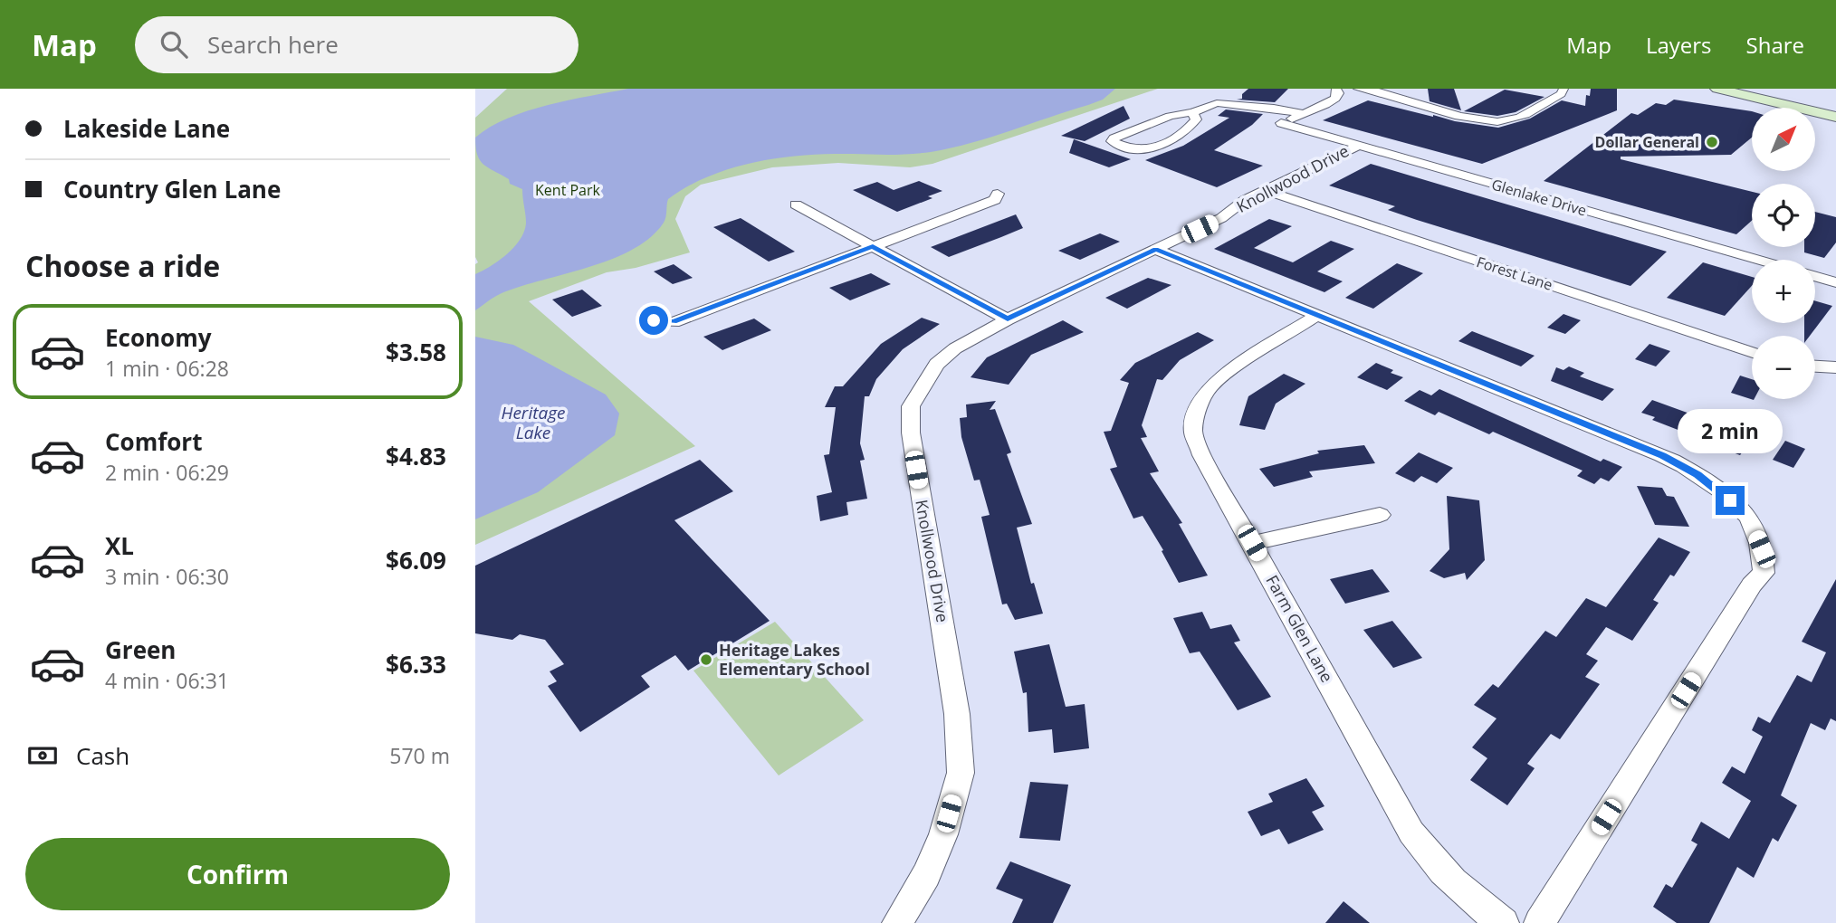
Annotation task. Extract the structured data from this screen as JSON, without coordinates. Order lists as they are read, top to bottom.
{
  "streets": {
    "street": [
      "Knollwood Drive",
      "Glenlake Drive",
      "Forest Lane",
      "Farm Glen Lane"
    ]
  },
  "crossings": [
    ["Knollwood Drive", "Glenlake Drive"],
    ["Knollwood Drive", "Forest Lane"]
  ],
  "water": ["Heritage Lake"],
  "parks": ["Kent Park"],
  "places": ["Dollar General", "Heritage Lakes Elementary School"],
  "north": "top right",
  "page": {
    "header": "Map",
    "search": "Search here",
    "nav": ["Map", "Layers", "Share"],
    "banner": ["Lakeside Lane", "Country Glen Lane"],
    "map_buttons": ["+", "−"],
    "heading": "Choose a ride",
    "list": [
      {
        "name": "Economy",
        "note": "1 min · 06:28",
        "value": "$3.58"
      },
      {
        "name": "Comfort",
        "note": "2 min · 06:29",
        "value": "$4.83"
      },
      {
        "name": "XL",
        "note": "3 min · 06:30",
        "value": "$6.09"
      },
      {
        "name": "Green",
        "note": "4 min · 06:31",
        "value": "$6.33"
      }
    ],
    "bubble": "2 min",
    "pay": ["Cash", "570 m"],
    "buttons": "Confirm"
  }
}
